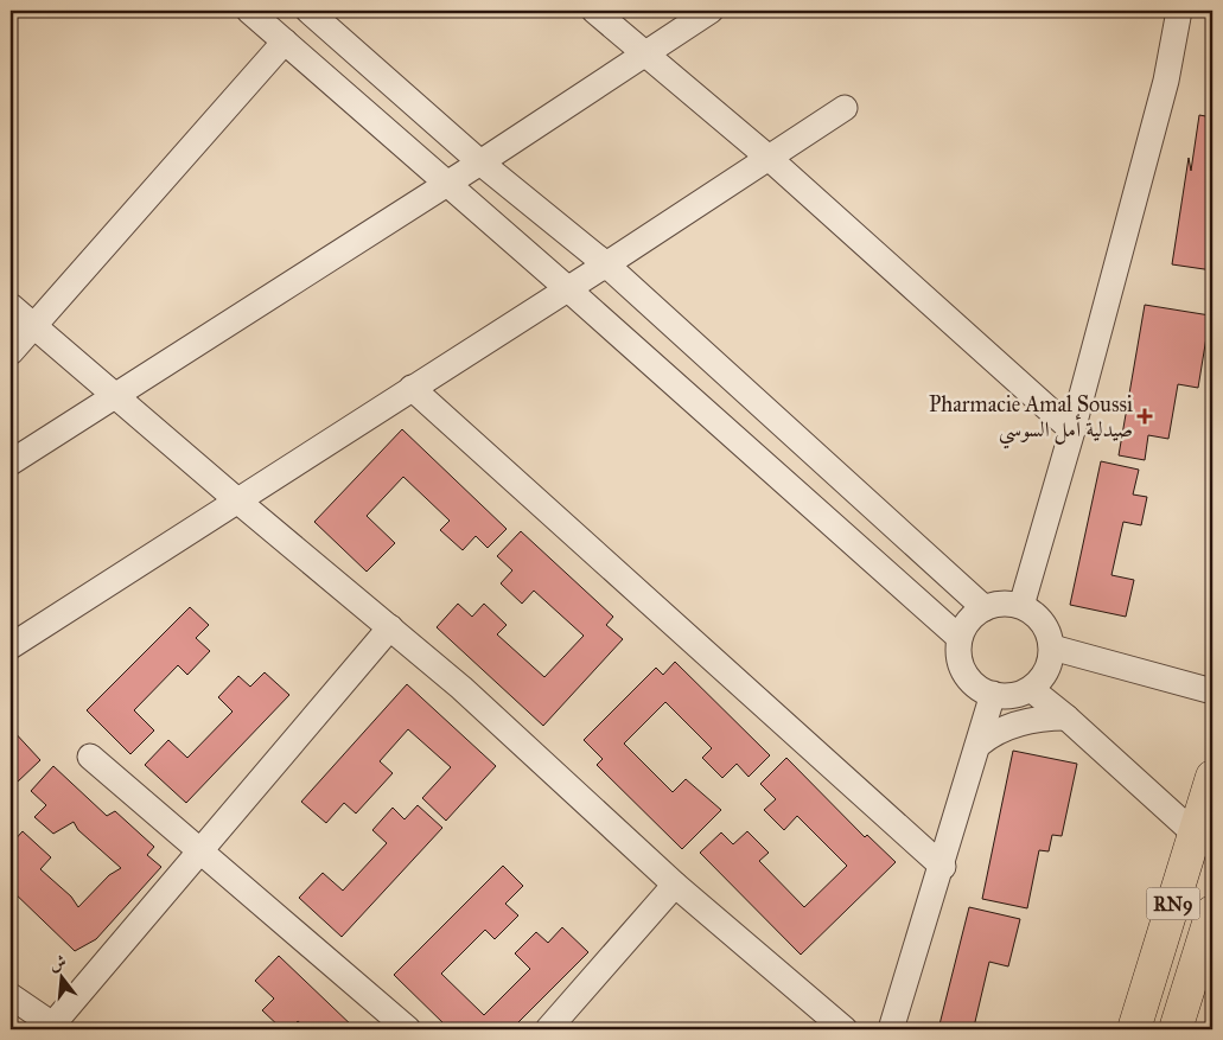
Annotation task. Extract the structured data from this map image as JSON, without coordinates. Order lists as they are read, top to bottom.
{
  "streets": {
    "highway": ["RN9"]
  },
  "places": {
    "health": ["Pharmacie Amal Soussi صيدلية أمل السوسي"]
  },
  "north": "top"
}
